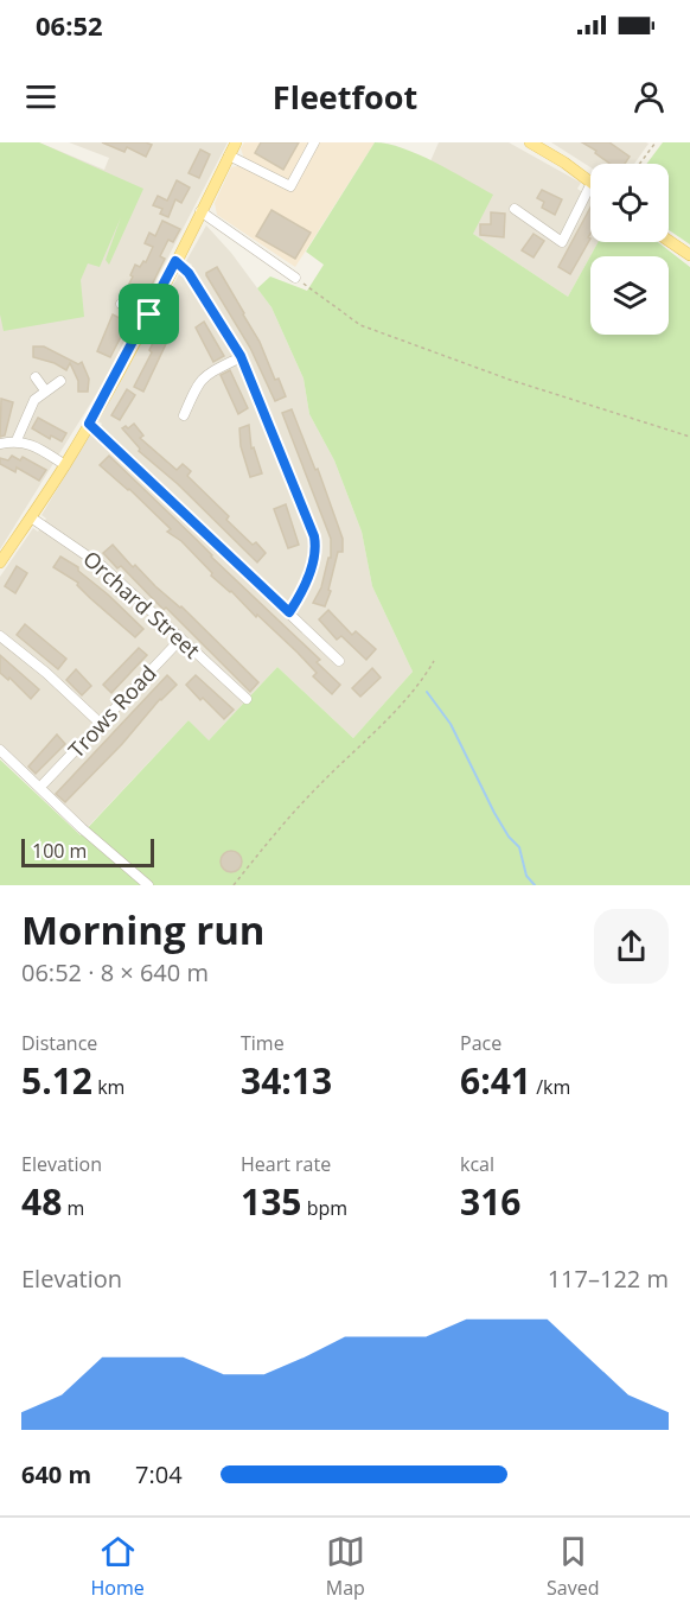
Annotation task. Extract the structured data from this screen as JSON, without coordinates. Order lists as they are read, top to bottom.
{
  "streets": {
    "street": ["Orchard Street", "Trows Road"]
  },
  "crossings": [
    ["Orchard Street", "Trows Road"]
  ],
  "scale_bar": "100 m",
  "page": {
    "status": "06:52",
    "header": "Fleetfoot",
    "scale": "100 m",
    "heading": ["Morning run", "06:52 · 8 × 640 m"],
    "stats": [
      ["Distance", "5.12 km"],
      ["Time", "34:13"],
      ["Pace", "6:41 /km"],
      ["Elevation", "48 m"],
      ["Heart rate", "135 bpm"],
      ["kcal", "316"]
    ],
    "chart": ["Elevation", "117–122 m"],
    "list": [
      {
        "name": "640 m",
        "note": "7:04"
      }
    ],
    "tabs": ["Home", "Map", "Saved"]
  }
}
